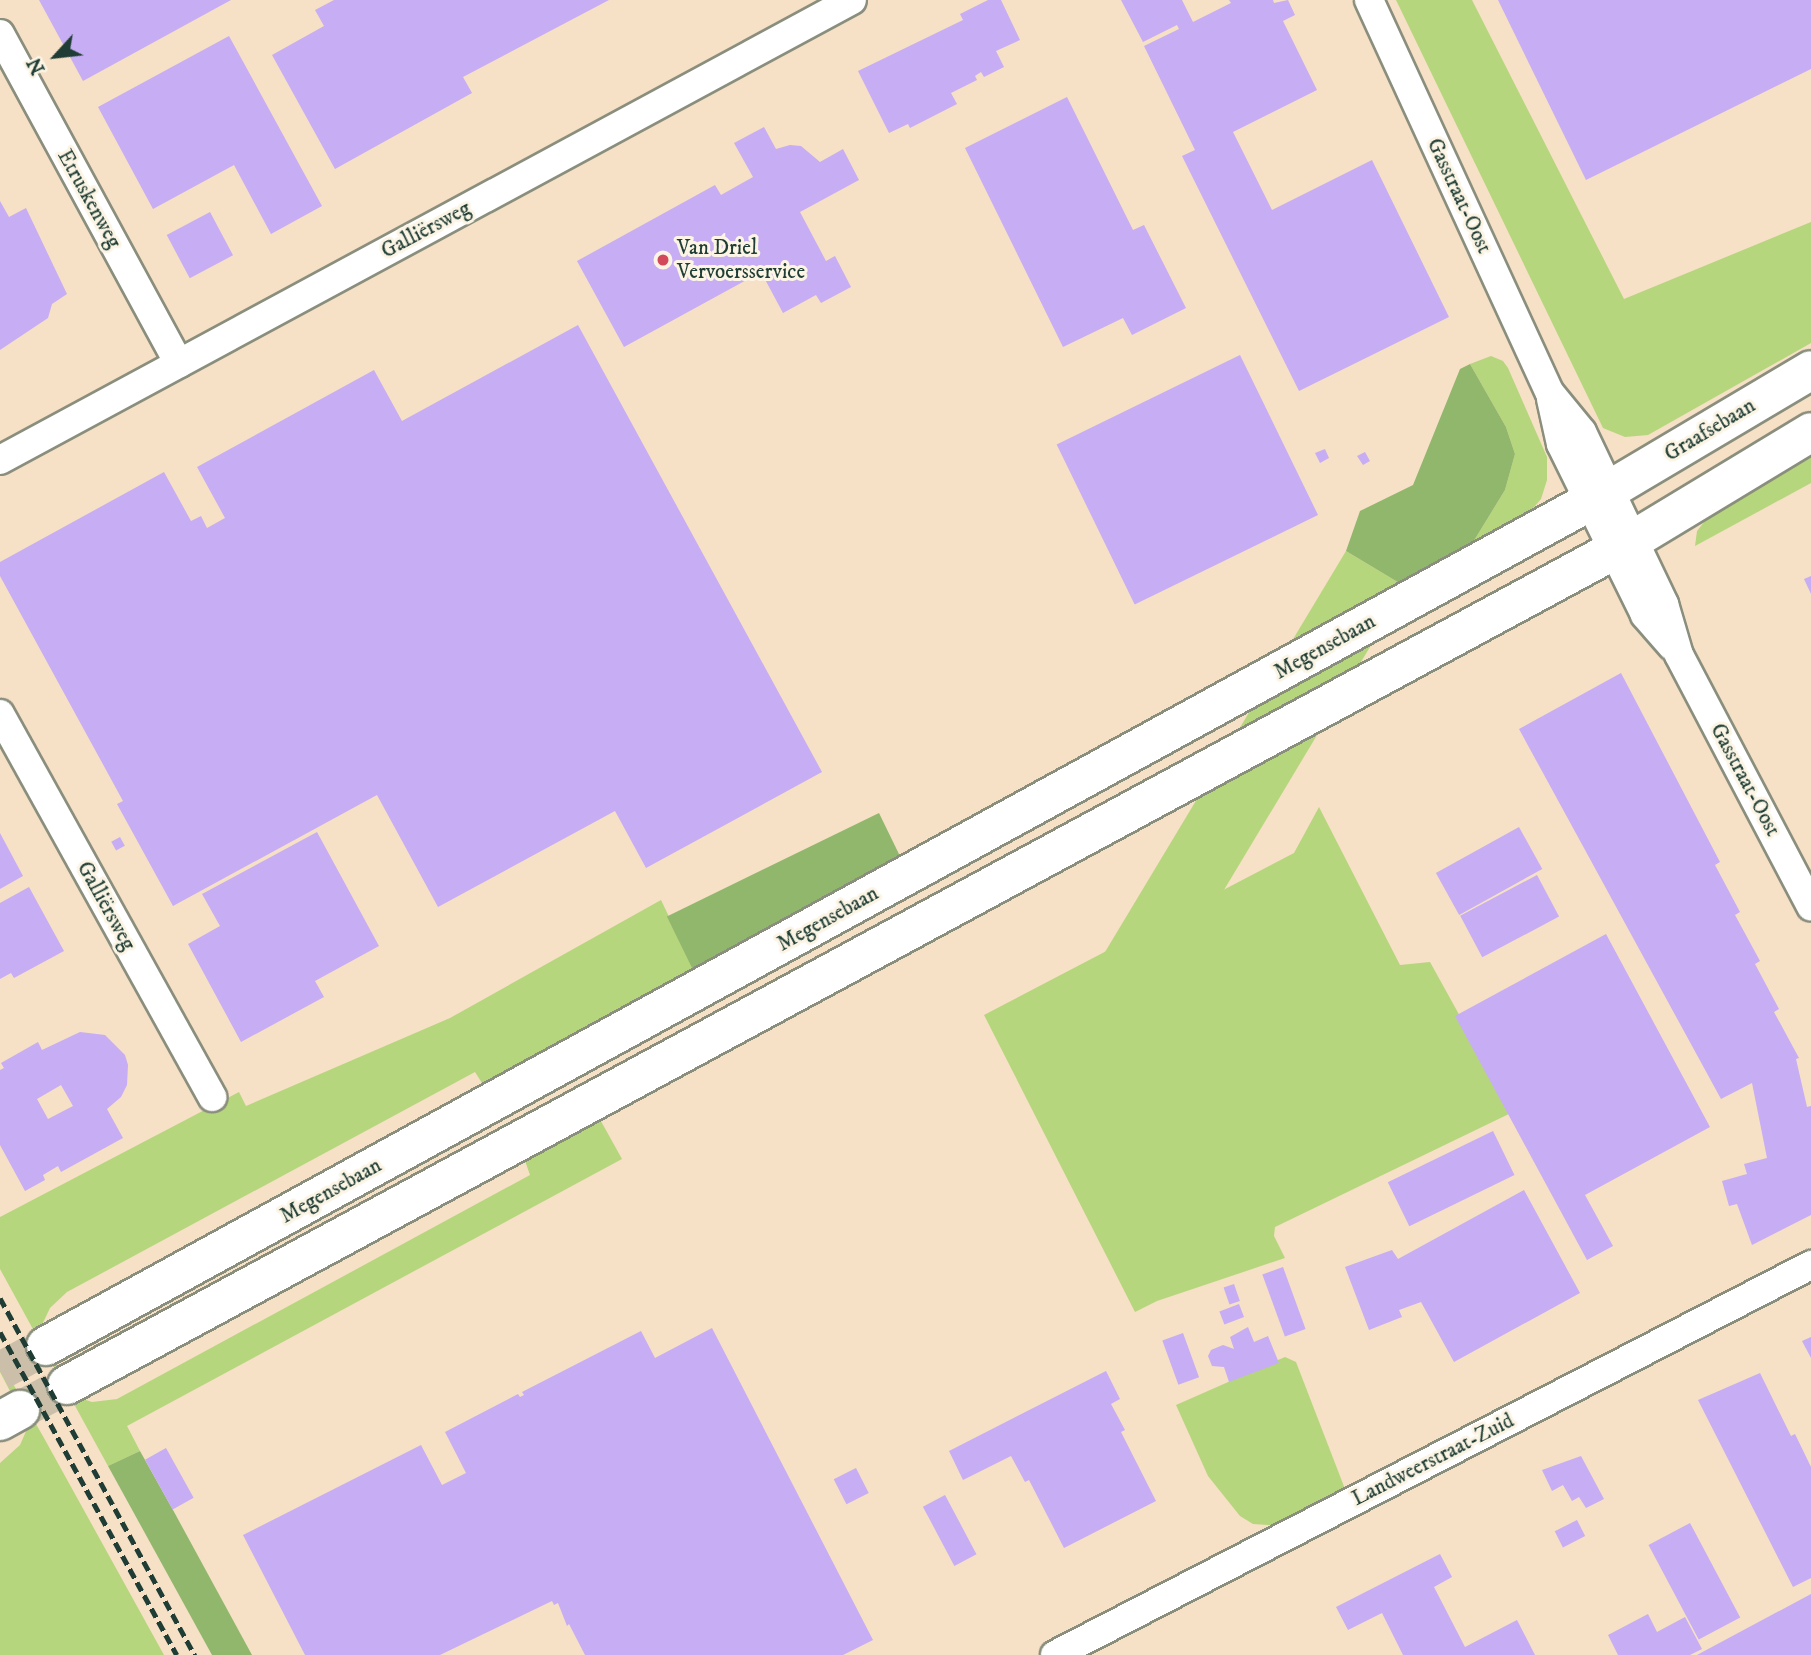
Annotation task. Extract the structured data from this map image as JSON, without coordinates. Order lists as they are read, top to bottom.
{
  "streets": {
    "main road": ["Graafsebaan", "Megensebaan"],
    "street": [
      "Gasstraat-Oost",
      "Etruskenweg",
      "Galliërsweg",
      "Landweerstraat-Zuid"
    ]
  },
  "crossings": [
    ["Gasstraat-Oost", "Graafsebaan"],
    ["Gasstraat-Oost", "Megensebaan"],
    ["Etruskenweg", "Galliërsweg"],
    ["Graafsebaan", "Megensebaan"]
  ],
  "places": ["Van Driel Vervoersservice"],
  "north": "bottom left"
}
